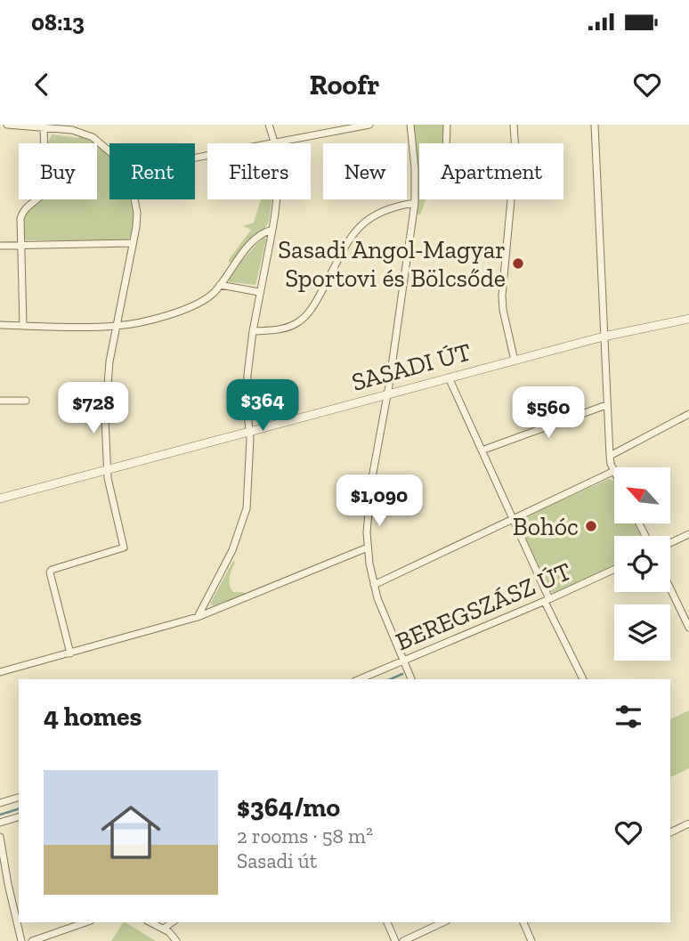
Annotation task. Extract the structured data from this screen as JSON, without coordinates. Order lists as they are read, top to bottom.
{
  "streets": {
    "street": ["SASADI ÚT", "BEREGSZÁSZ ÚT"]
  },
  "places": ["Sasadi Angol-Magyar Sportovi és Bölcsőde", "Bohóc"],
  "north": "top left",
  "page": {
    "status": "08:13",
    "header": "Roofr",
    "chip": [
      "Buy",
      "Rent",
      "Filters",
      "New",
      "Apartment"
    ],
    "price": [
      "$364",
      "$728",
      "$560",
      "$1,090"
    ],
    "heading": "4 homes",
    "list": [
      {
        "name": "$364/mo",
        "note": "2 rooms · 58 m² · Sasadi út"
      }
    ]
  }
}
